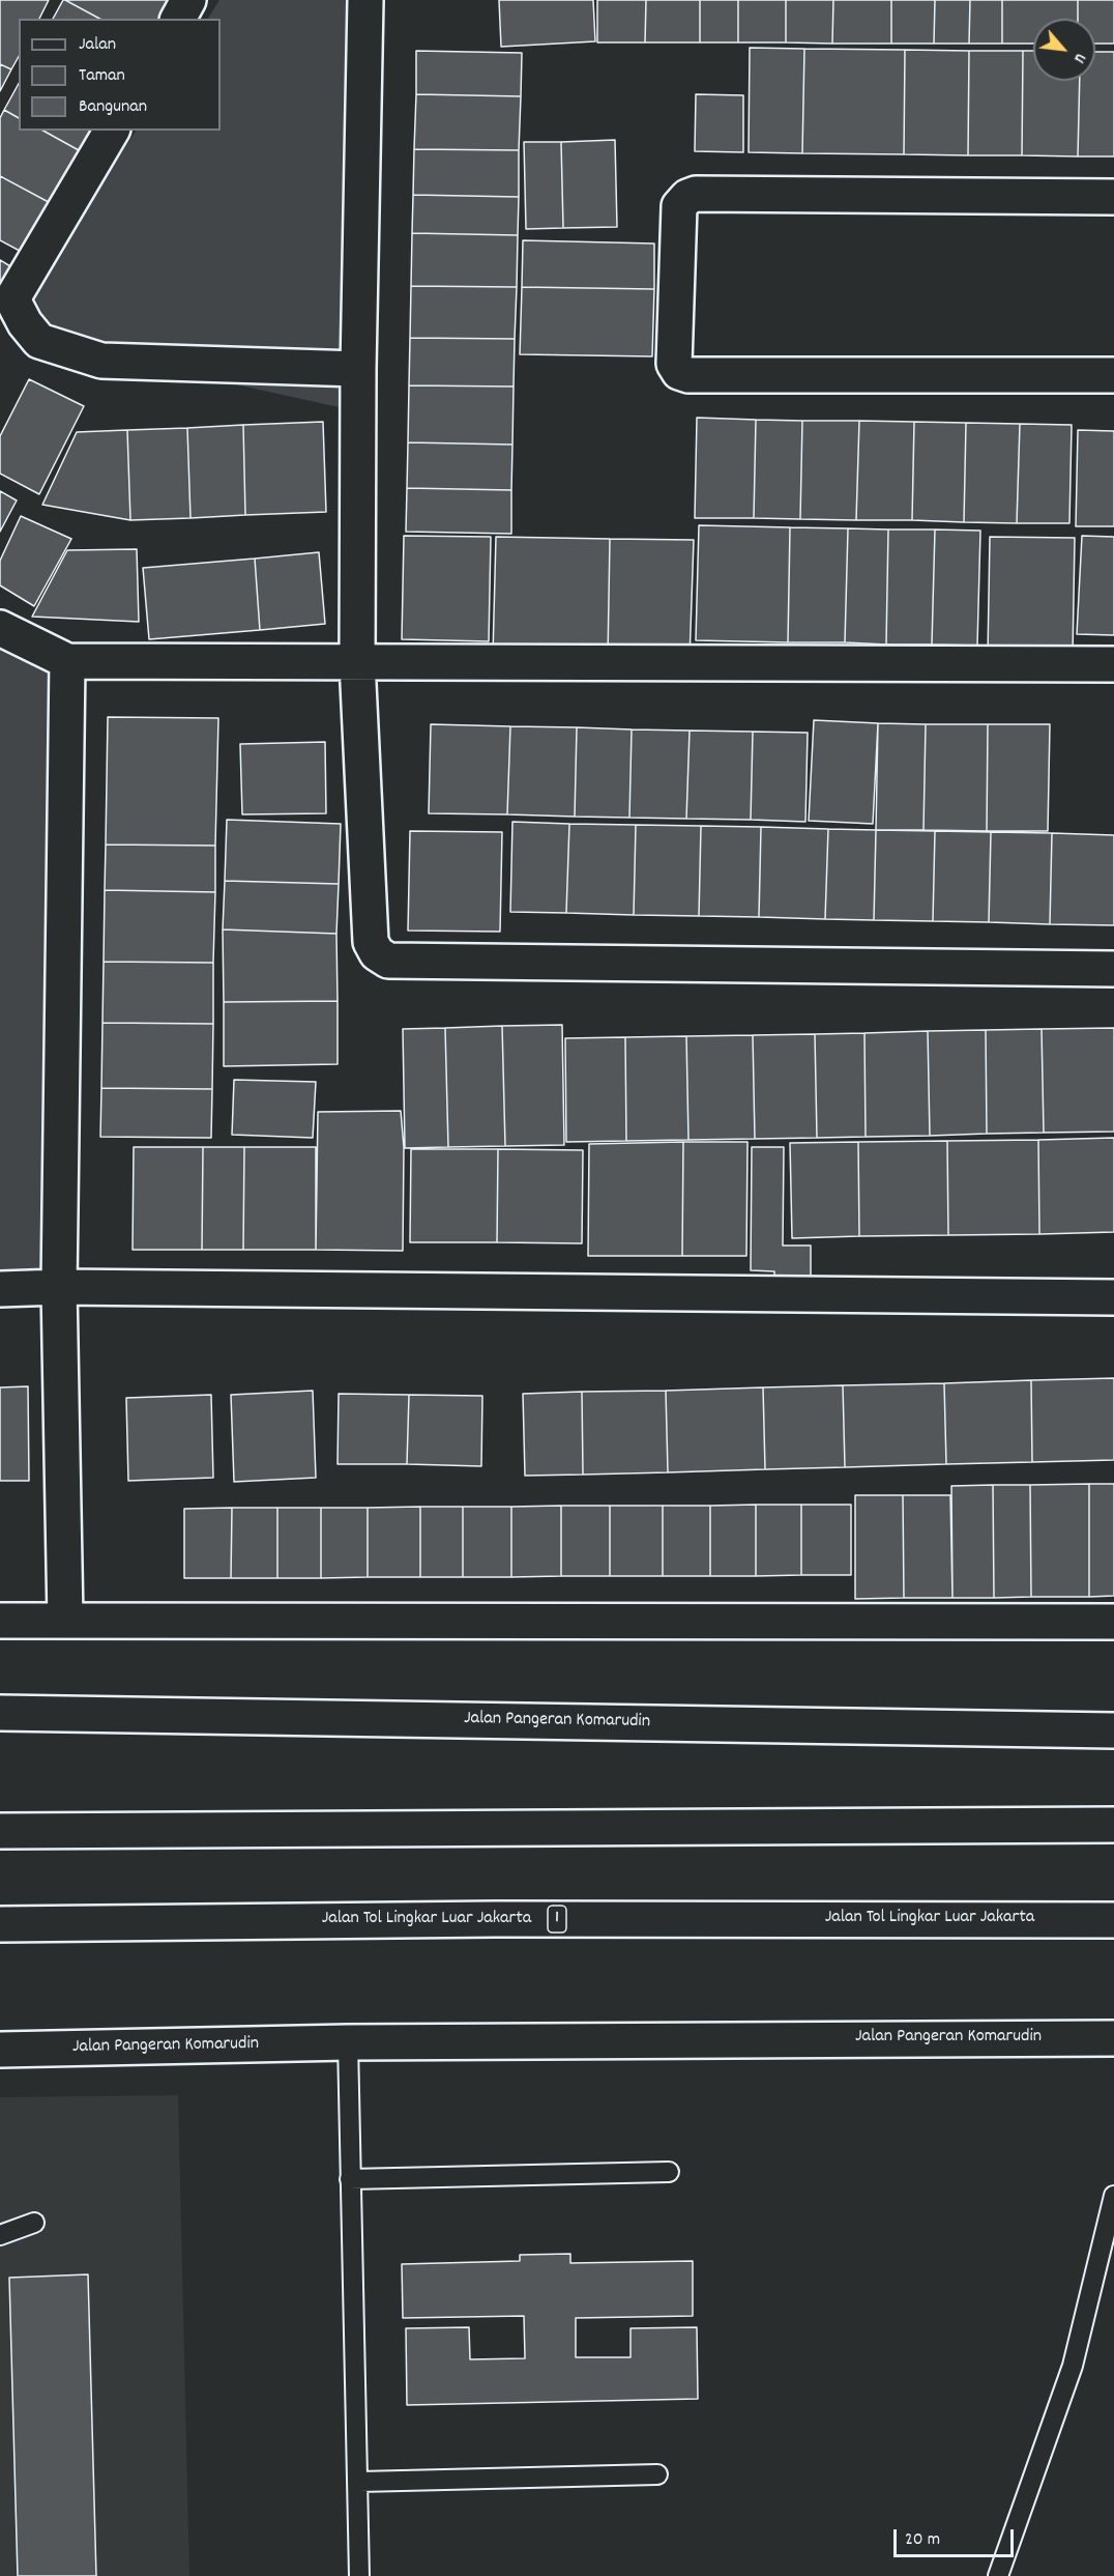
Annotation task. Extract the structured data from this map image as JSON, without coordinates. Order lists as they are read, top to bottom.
{
  "streets": {
    "main road": ["Jalan Pangeran Komarudin", "1", "Jalan Tol Lingkar Luar Jakarta"]
  },
  "legend": ["Jalan", "Taman", "Bangunan"],
  "scale_bar": "20 m",
  "north": "bottom right"
}
